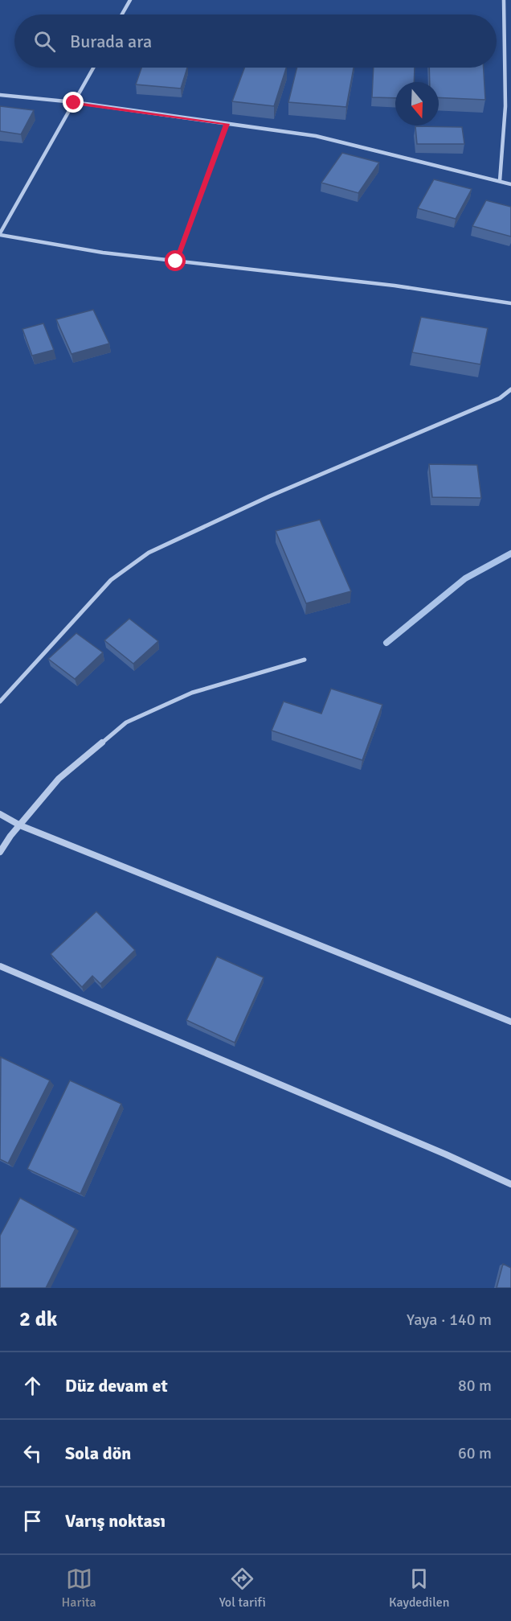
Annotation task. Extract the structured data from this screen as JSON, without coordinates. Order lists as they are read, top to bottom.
{
  "north": "bottom",
  "page": {
    "search": "Burada ara",
    "heading": ["2 dk", "Yaya · 140 m"],
    "list": [
      ["Düz devam et", "80 m"],
      ["Sola dön", "60 m"],
      "Varış noktası"
    ],
    "nav": ["Harita", "Yol tarifi", "Kaydedilen"]
  }
}
